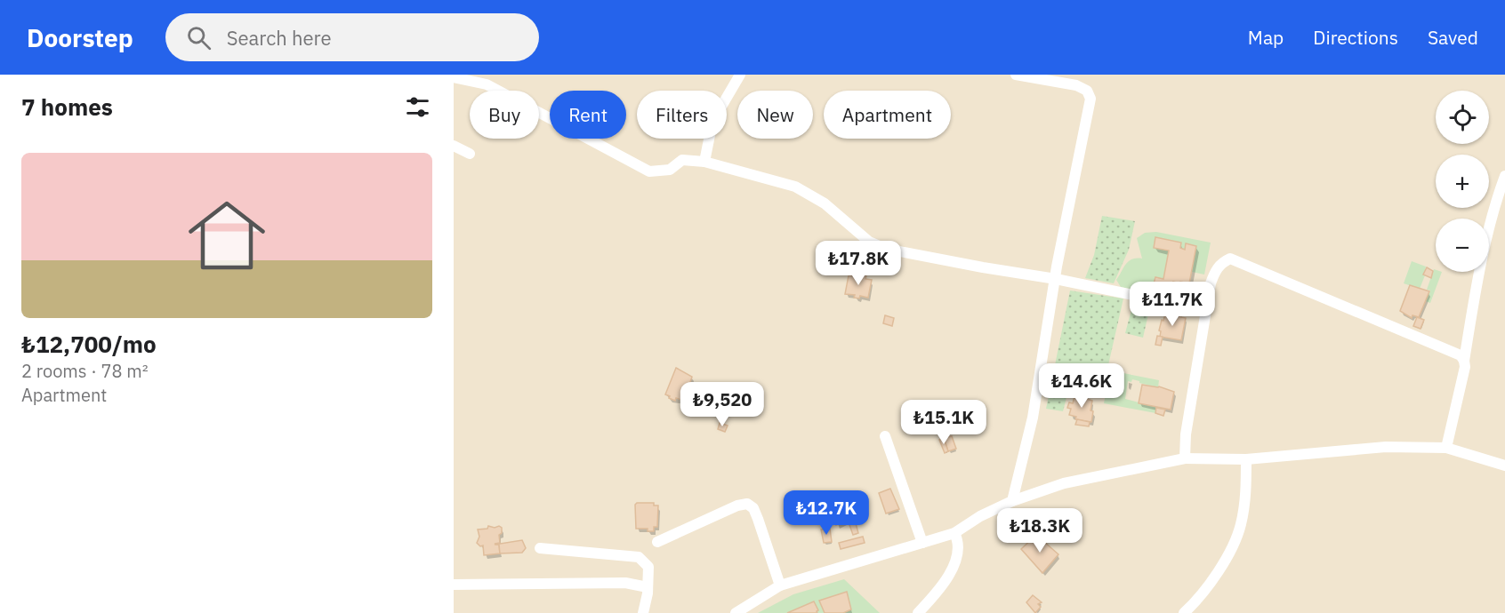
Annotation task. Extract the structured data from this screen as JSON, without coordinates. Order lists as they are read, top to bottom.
{
  "page": {
    "header": "Doorstep",
    "search": "Search here",
    "nav": ["Map", "Directions", "Saved"],
    "heading": "7 homes",
    "map_buttons": ["+", "−"],
    "chip": [
      "Buy",
      "Rent",
      "Filters",
      "New",
      "Apartment"
    ],
    "list": [
      {
        "name": "₺12,700/mo",
        "note": "2 rooms · 78 m² · Apartment"
      }
    ],
    "price": [
      "₺17.8K",
      "₺11.7K",
      "₺14.6K",
      "₺9,520",
      "₺15.1K",
      "₺12.7K",
      "₺18.3K"
    ]
  }
}
